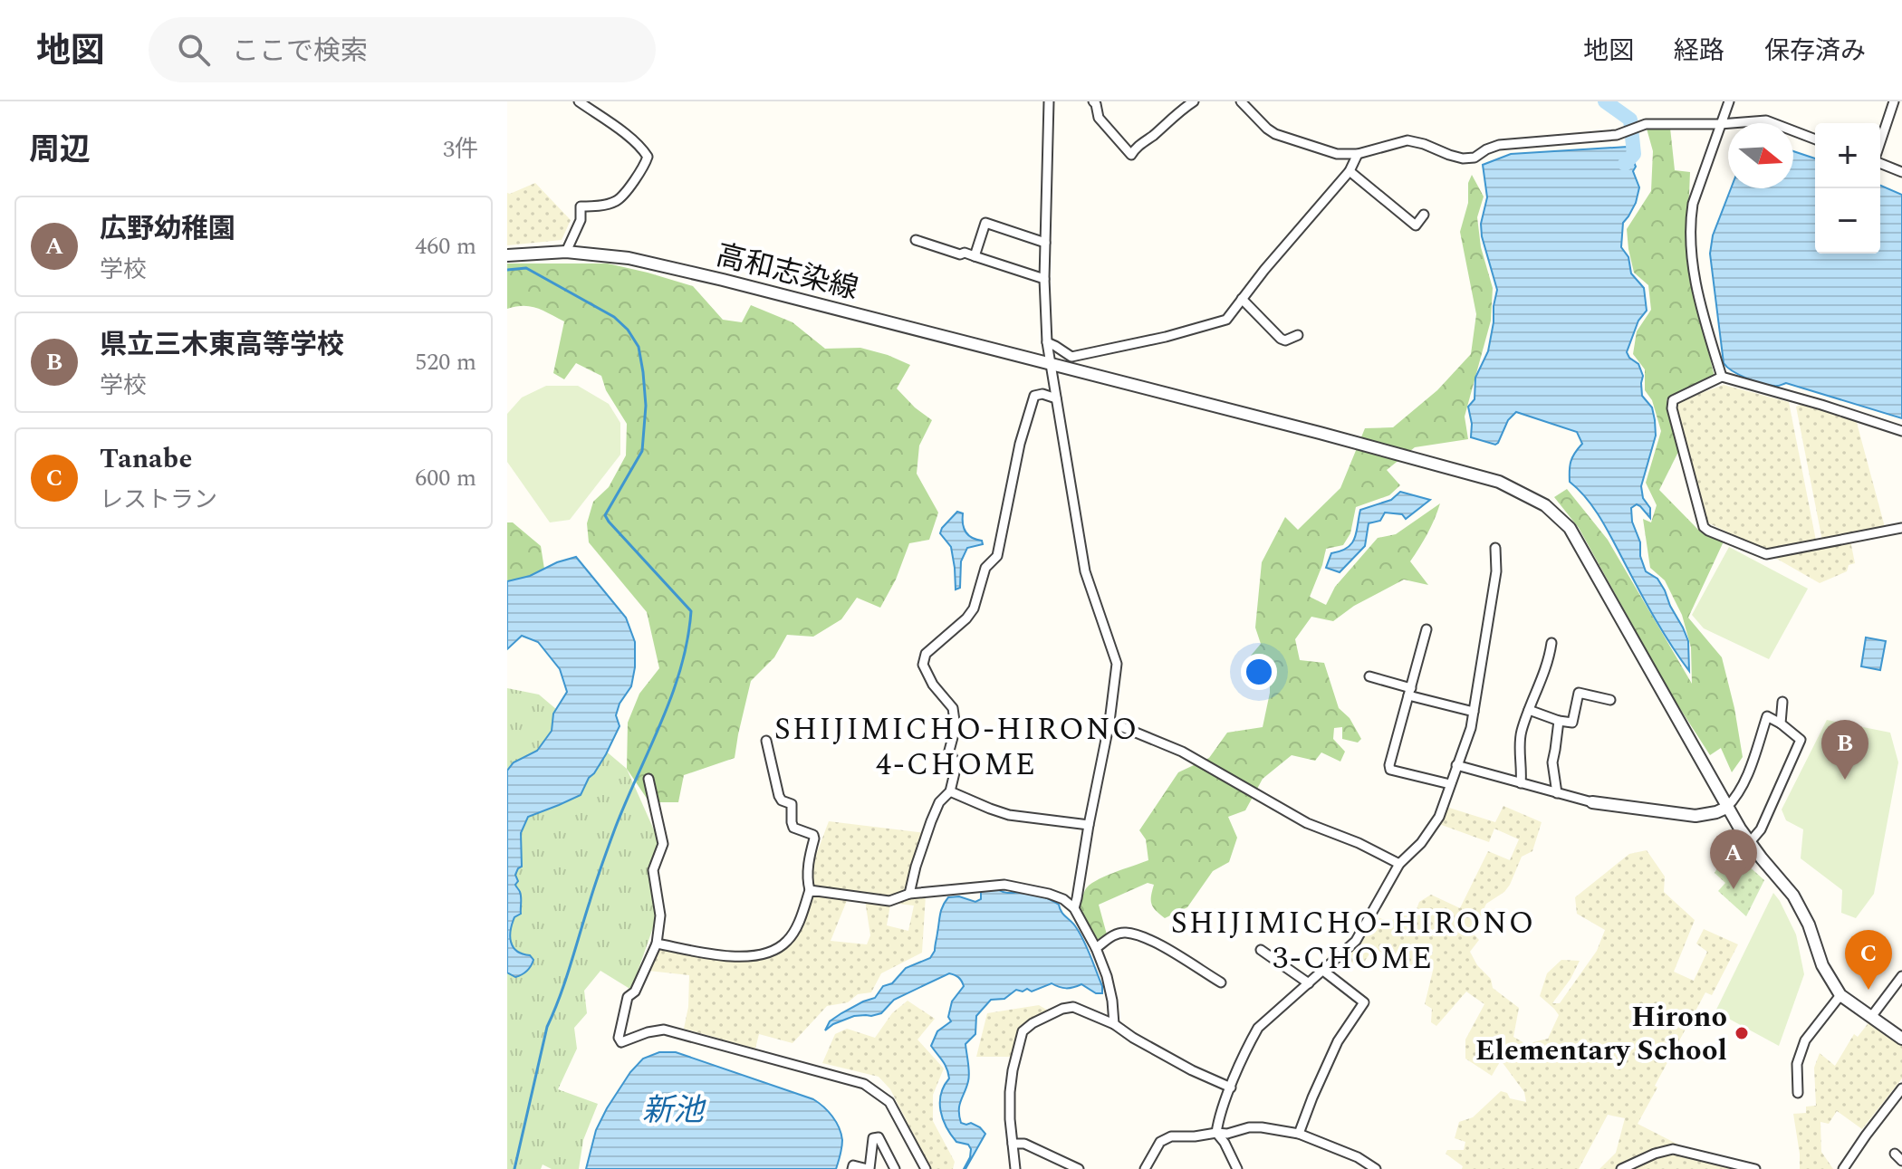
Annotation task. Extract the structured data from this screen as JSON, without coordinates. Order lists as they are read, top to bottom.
{
  "streets": {
    "street": ["高和志染線"]
  },
  "districts": ["SHIJIMICHO-HIRONO 4-CHOME", "SHIJIMICHO-HIRONO 3-CHOME"],
  "water": ["新池"],
  "places": ["Hirono Elementary School"],
  "north": "right",
  "page": {
    "header": "地図",
    "search": "ここで検索",
    "nav": ["地図", "経路", "保存済み"],
    "heading": ["周辺", "3件"],
    "map_buttons": ["+", "−"],
    "list": [
      {
        "mark": "A",
        "name": "広野幼稚園",
        "note": "学校",
        "value": "460 m"
      },
      {
        "mark": "B",
        "name": "県立三木東高等学校",
        "note": "学校",
        "value": "520 m"
      },
      {
        "mark": "C",
        "name": "Tanabe",
        "note": "レストラン",
        "value": "600 m"
      }
    ],
    "pins": ["B", "A", "C"]
  }
}
